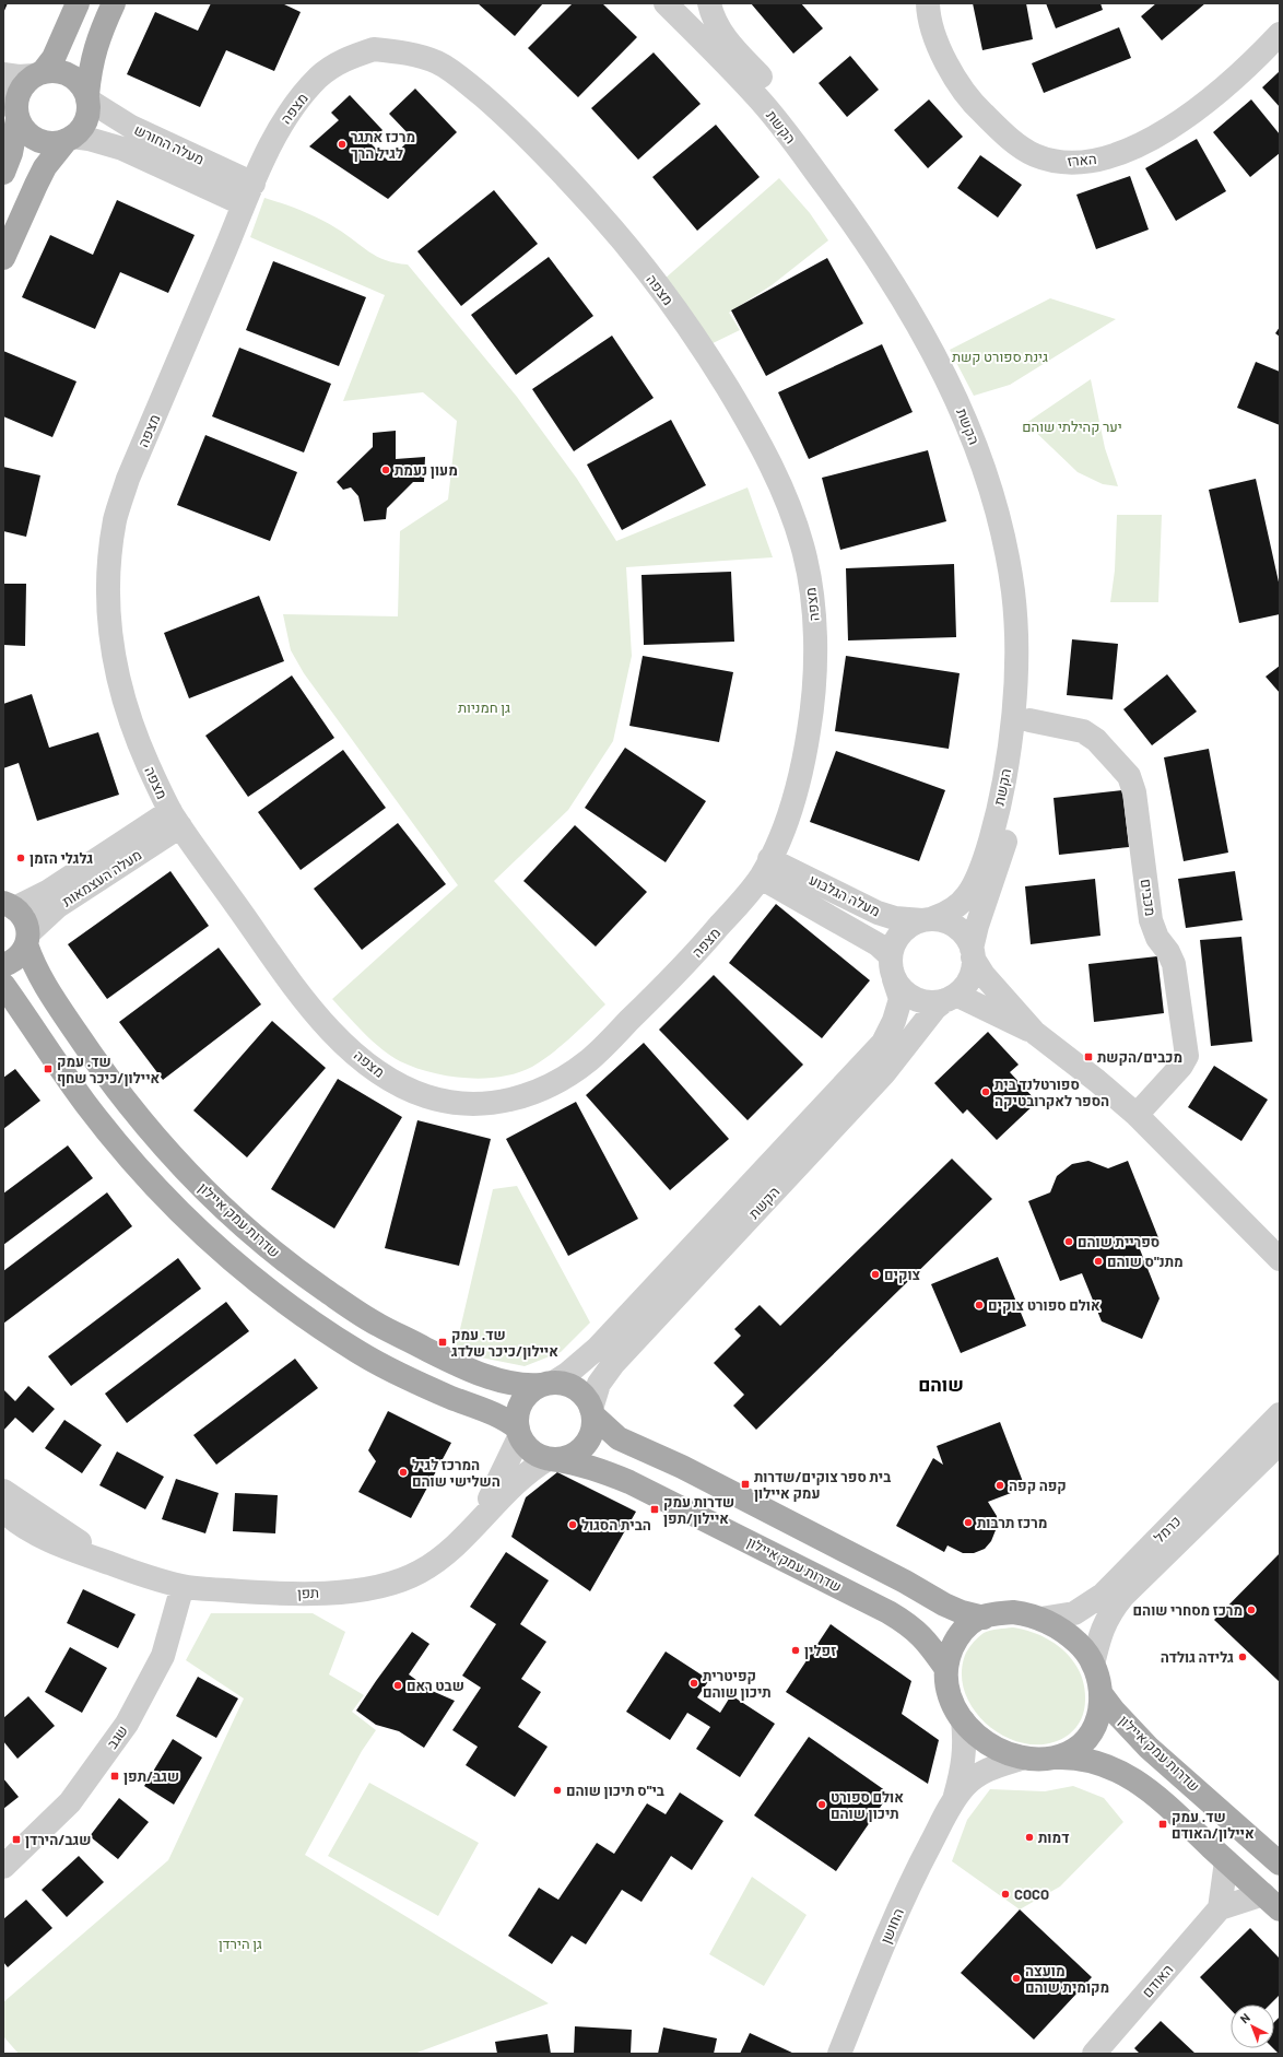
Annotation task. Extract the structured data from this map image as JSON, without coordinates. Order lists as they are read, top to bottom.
{
  "streets": {
    "main road": ["שדרות עמק איילון"],
    "street": [
      "מצפה",
      "הקשת",
      "מעלה החורש",
      "הארז",
      "מעלה העצמאות",
      "מעלה הגלבוע",
      "מכבים",
      "כרמל",
      "תפן",
      "שגב",
      "החושן",
      "האודם"
    ]
  },
  "crossings": [
    ["מצפה", "מעלה החורש"],
    ["מצפה", "מעלה העצמאות"],
    ["מצפה", "מעלה הגלבוע"],
    ["הקשת", "מעלה הגלבוע"],
    ["הקשת", "מכבים"],
    ["הקשת", "שדרות עמק איילון"],
    ["הקשת", "תפן"],
    ["מעלה העצמאות", "שדרות עמק איילון"],
    ["שדרות עמק איילון", "כרמל"],
    ["שדרות עמק איילון", "תפן"],
    ["שדרות עמק איילון", "החושן"],
    ["כרמל", "החושן"],
    ["תפן", "שגב"]
  ],
  "districts": ["שוהם"],
  "parks": [
    "גינת ספורט קשת",
    "יער קהילתי שוהם",
    "גן חמניות",
    "גן הירדן"
  ],
  "places": {
    "other": [
      "מרכז אתגר לגיל הרך",
      "מעון נעמת",
      "גלגלי הזמן",
      "ספורטלנד בית הספר לאקרובטיקה",
      "ספריית שוהם",
      "מתנ\"ס שוהם",
      "צוקים",
      "אולם ספורט צוקים",
      "המרכז לגיל השלישי שוהם",
      "קפה קפה",
      "מרכז תרבות",
      "הבית הסגול",
      "מרכז מסחרי שוהם",
      "זפלין",
      "גלידה גולדה",
      "קפיטרית תיכון שוהם",
      "שבט ראם",
      "בי\"ס תיכון שוהם",
      "אולם ספורט תיכון שוהם",
      "דמות",
      "COCO",
      "מועצה מקומית שוהם"
    ],
    "transit": [
      "מכבים/הקשת",
      "שד. עמק איילון/כיכר שחף",
      "שד. עמק איילון/כיכר שלדג",
      "בית ספר צוקים/שדרות עמק איילון",
      "שדרות עמק איילון/תפן",
      "שגב/תפן",
      "שד. עמק איילון/האודם",
      "שגב/הירדן"
    ]
  },
  "north": "top left"
}
